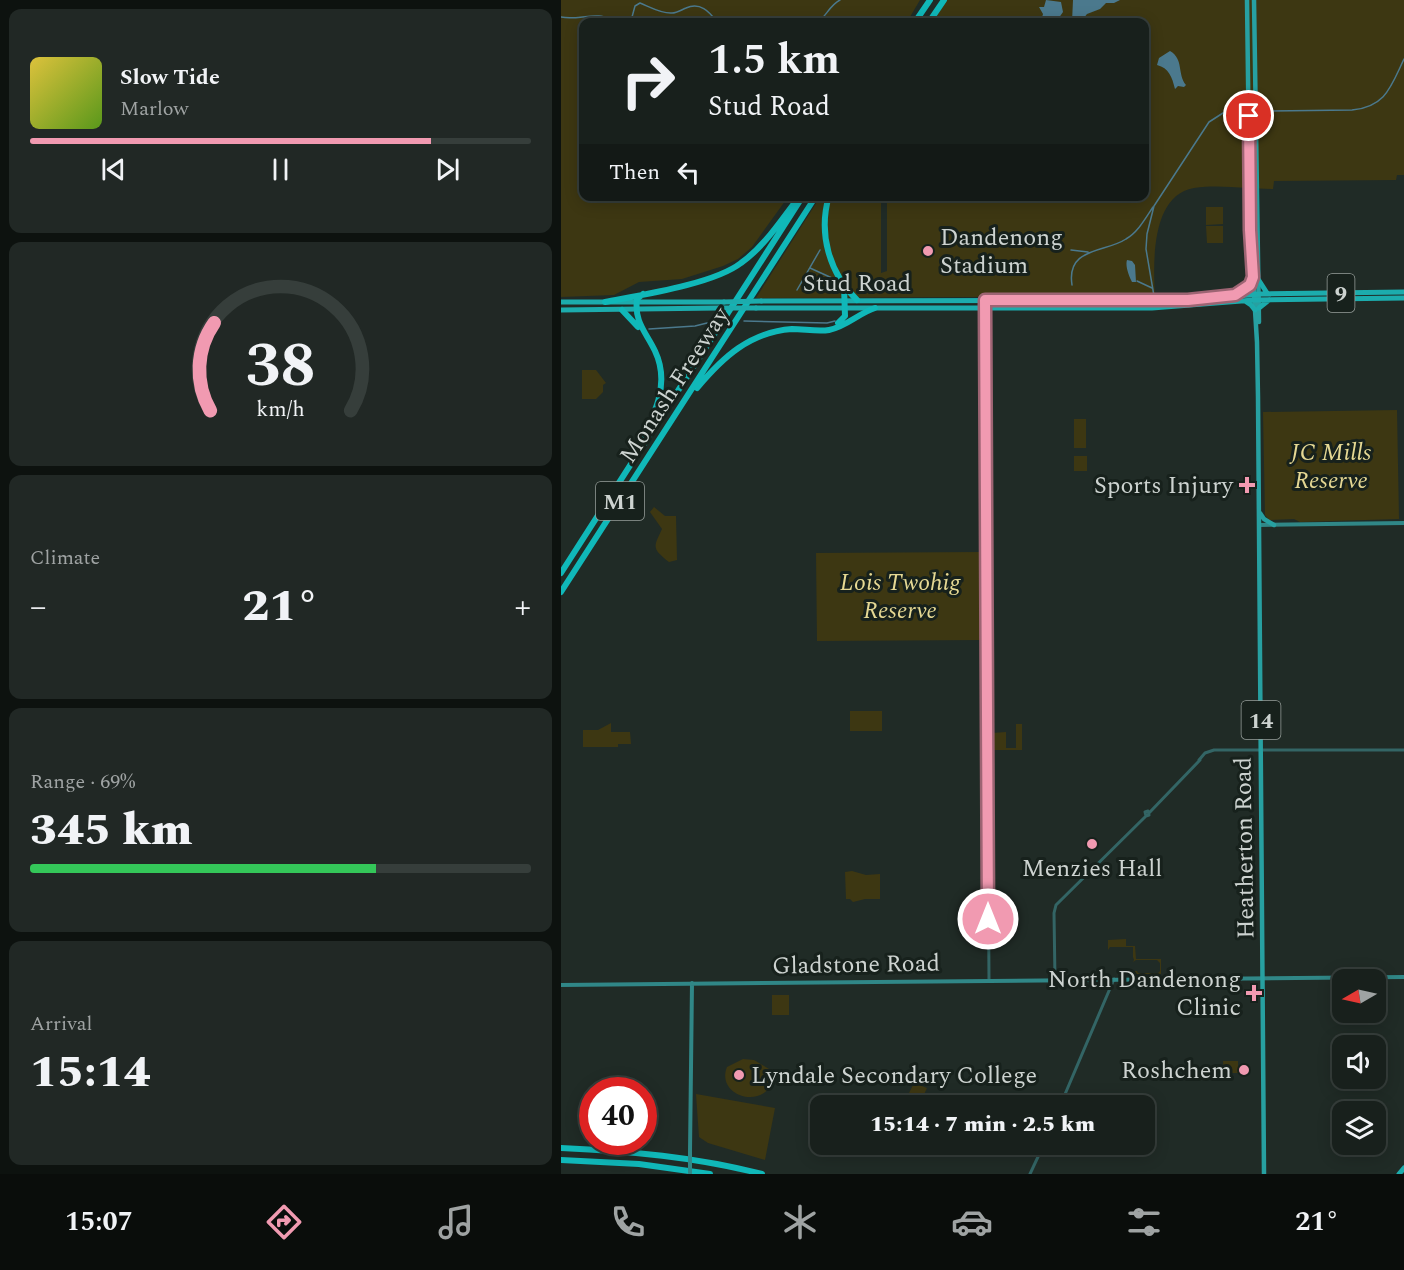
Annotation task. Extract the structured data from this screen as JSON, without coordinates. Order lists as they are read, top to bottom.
{
  "streets": {
    "highway": [
      "Stud Road",
      "9",
      "Monash Freeway",
      "M1"
    ],
    "main road": ["14", "Heatherton Road", "Gladstone Road"]
  },
  "crossings": [
    ["Stud Road", "Heatherton Road"],
    ["Heatherton Road", "Gladstone Road"]
  ],
  "parks": ["JC Mills Reserve", "Lois Twohig Reserve"],
  "places": {
    "other": [
      "Dandenong Stadium",
      "Menzies Hall",
      "Roshchem",
      "Lyndale Secondary College"
    ],
    "health": ["Sports Injury", "North Dandenong Clinic"]
  },
  "north": "left",
  "page": {
    "turn": ["1.5 km", "Stud Road"],
    "song": ["Slow Tide", "Marlow"],
    "then": "Then",
    "tile": [
      "Climate",
      ["Range · 69%", "345 km"],
      ["Arrival", "15:14"]
    ],
    "heat": ["−", "21°", "+"],
    "limit": "40",
    "trip": "15:14 · 7 min · 2.5 km",
    "tabs": ["15:07", "21°"],
    "gauge": ["38", "km/h"]
  }
}
